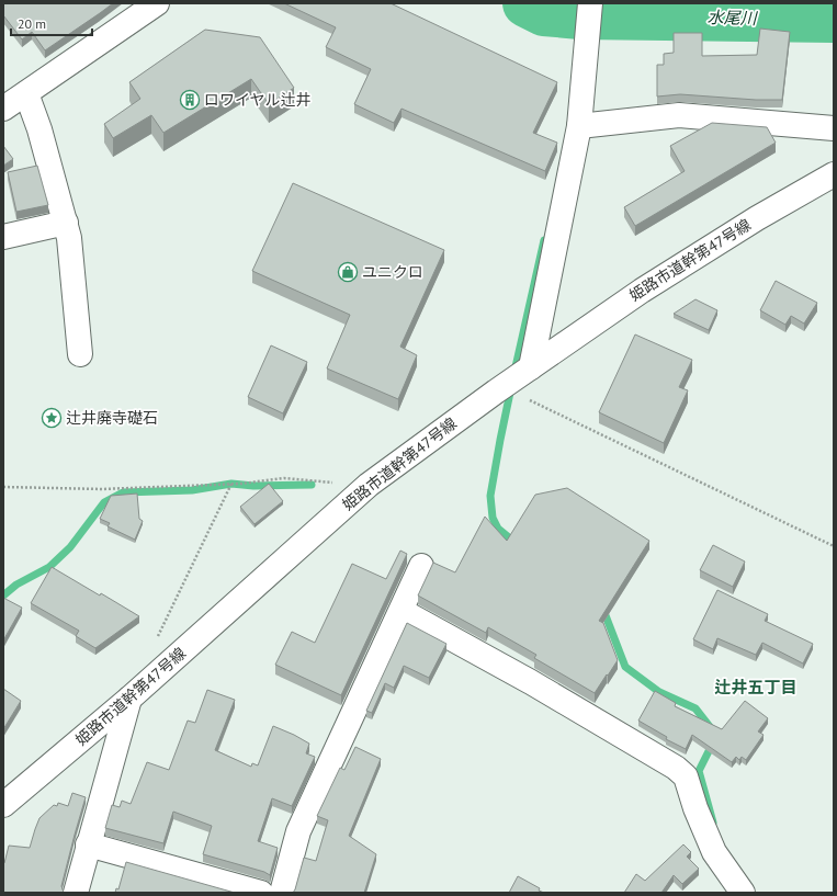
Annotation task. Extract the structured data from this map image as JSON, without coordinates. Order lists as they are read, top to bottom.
{
  "streets": {
    "street": ["姫路市道幹第47号線"]
  },
  "districts": ["辻井五丁目"],
  "water": ["水尾川"],
  "places": {
    "building": ["ロワイヤル辻井"],
    "shop": ["ユニクロ"],
    "place": ["辻井廃寺礎石"]
  },
  "scale_bar": "20 m"
}
